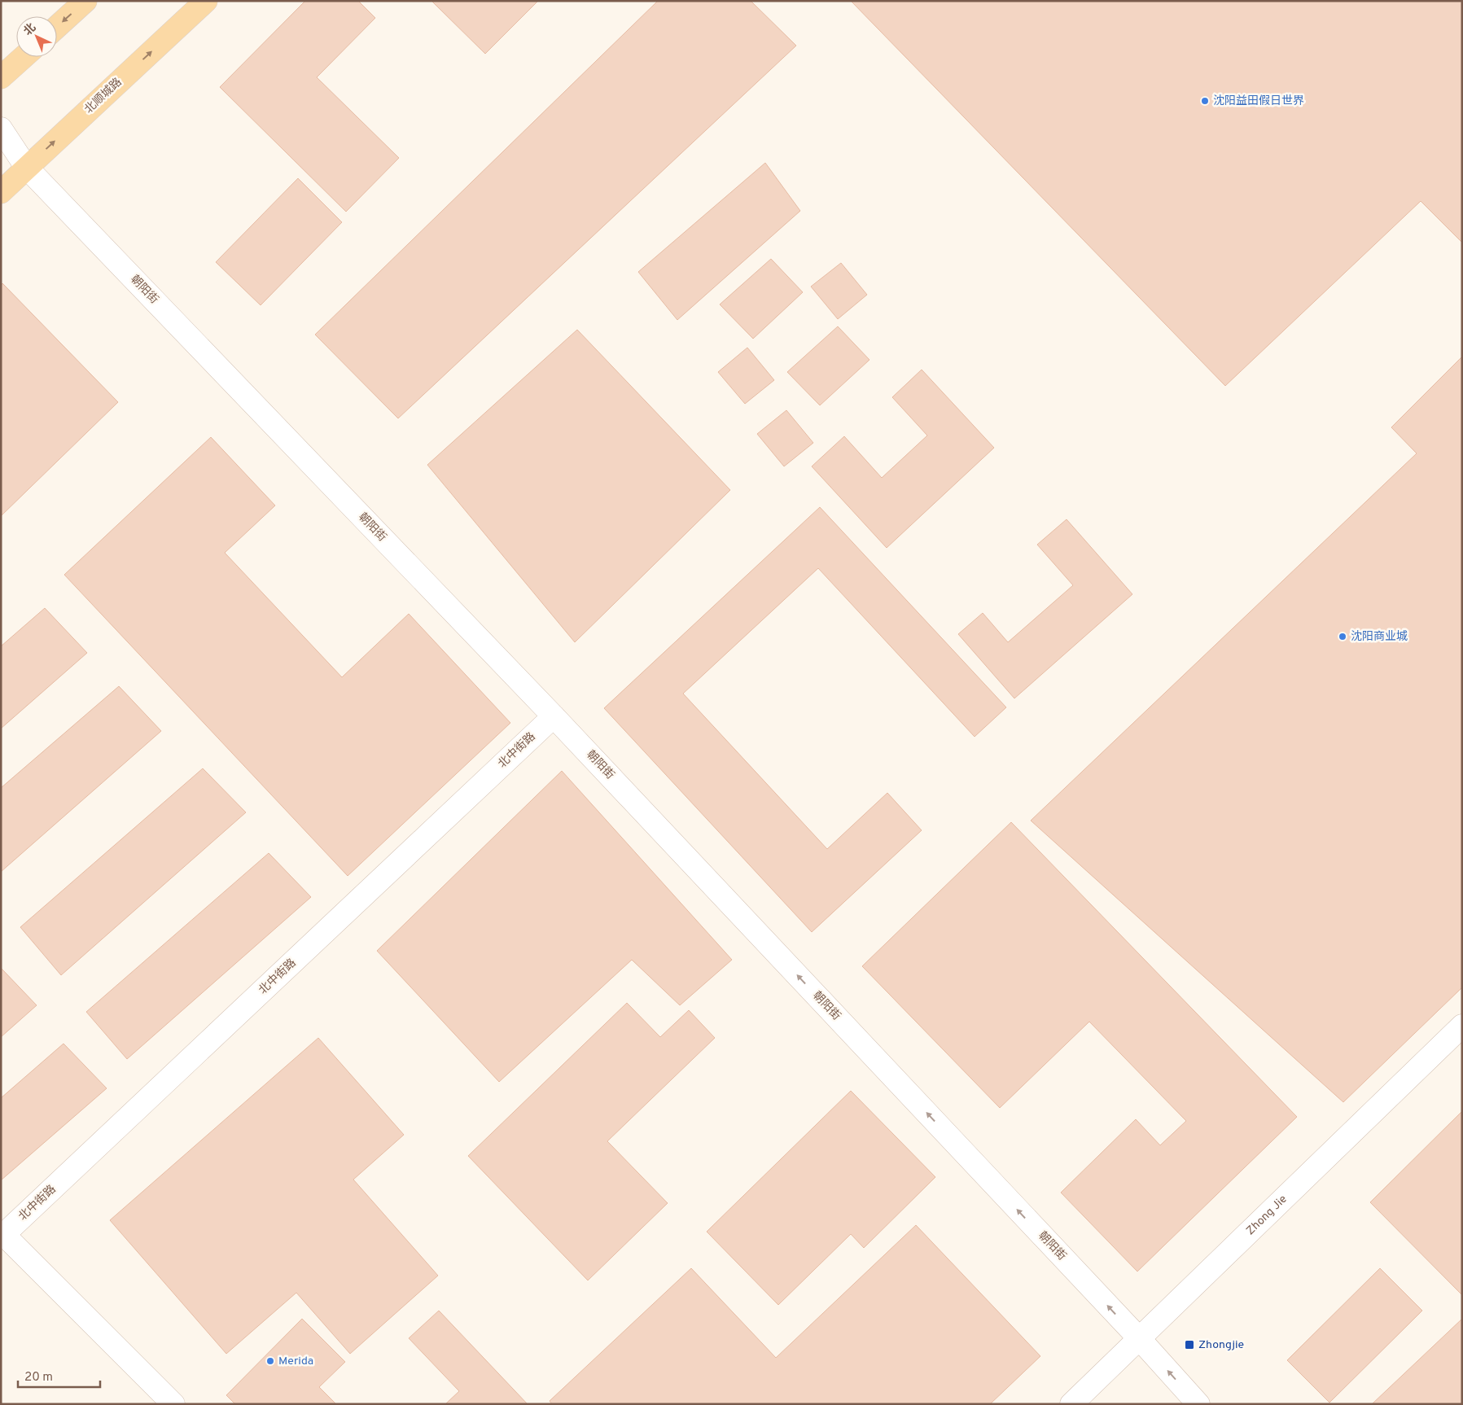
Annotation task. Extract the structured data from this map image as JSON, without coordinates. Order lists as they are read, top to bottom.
{
  "streets": {
    "main road": ["北顺城路"],
    "street": ["朝阳街", "北中街路", "Zhong Jie"]
  },
  "crossings": [
    ["北顺城路", "朝阳街"],
    ["朝阳街", "北中街路"],
    ["朝阳街", "Zhong Jie"]
  ],
  "one_way": ["北顺城路", "朝阳街"],
  "places": {
    "other": ["沈阳益田假日世界", "沈阳商业城", "Merida"],
    "transit": ["Zhongjie"]
  },
  "scale_bar": "20 m",
  "north": "top left"
}
